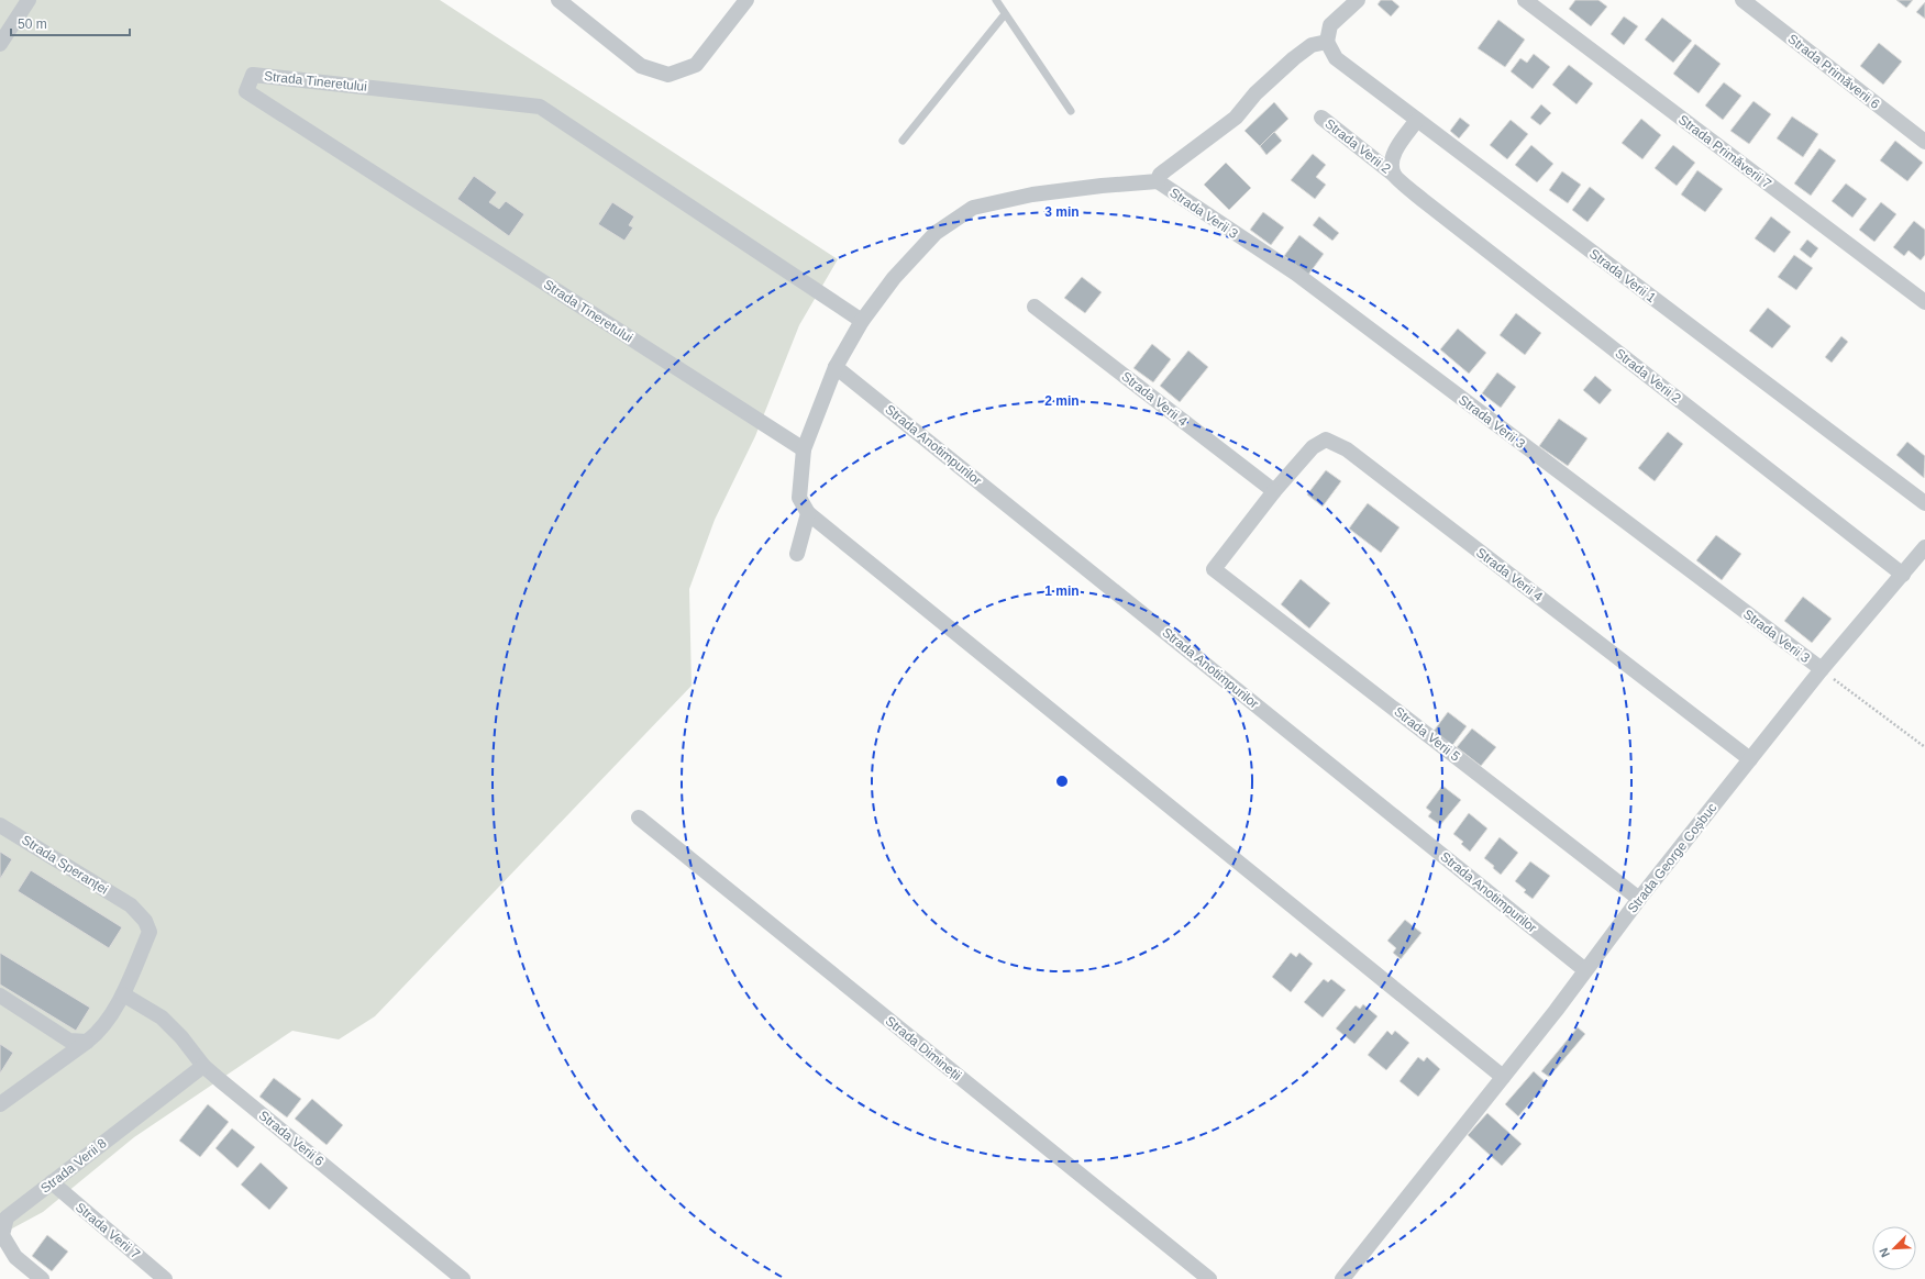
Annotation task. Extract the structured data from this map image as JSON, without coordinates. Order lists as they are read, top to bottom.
{
  "streets": {
    "street": [
      "Strada Primăverii 6",
      "Strada Tineretului",
      "Strada Verii 2",
      "Strada Primăverii 7",
      "Strada Verii 3",
      "Strada Verii 1",
      "Strada Verii 4",
      "Strada Anotimpurilor",
      "Strada Verii 5",
      "Strada George Coșbuc",
      "Strada Speranței",
      "Strada Dimineții",
      "Strada Verii 6",
      "Strada Verii 8",
      "Strada Verii 7"
    ]
  },
  "crossings": [
    ["Strada Verii 2", "Strada Verii 1"],
    ["Strada Verii 2", "Strada George Coșbuc"],
    ["Strada Verii 3", "Strada George Coșbuc"],
    ["Strada Verii 4", "Strada Verii 5"],
    ["Strada Verii 4", "Strada George Coșbuc"],
    ["Strada Anotimpurilor", "Strada George Coșbuc"],
    ["Strada Verii 5", "Strada George Coșbuc"],
    ["Strada Speranței", "Strada Verii 6"],
    ["Strada Verii 6", "Strada Verii 8"],
    ["Strada Verii 8", "Strada Verii 7"]
  ],
  "scale_bar": "50 m",
  "north": "bottom left",
  "rings": ["3 min", "2 min", "1 min"]
}
